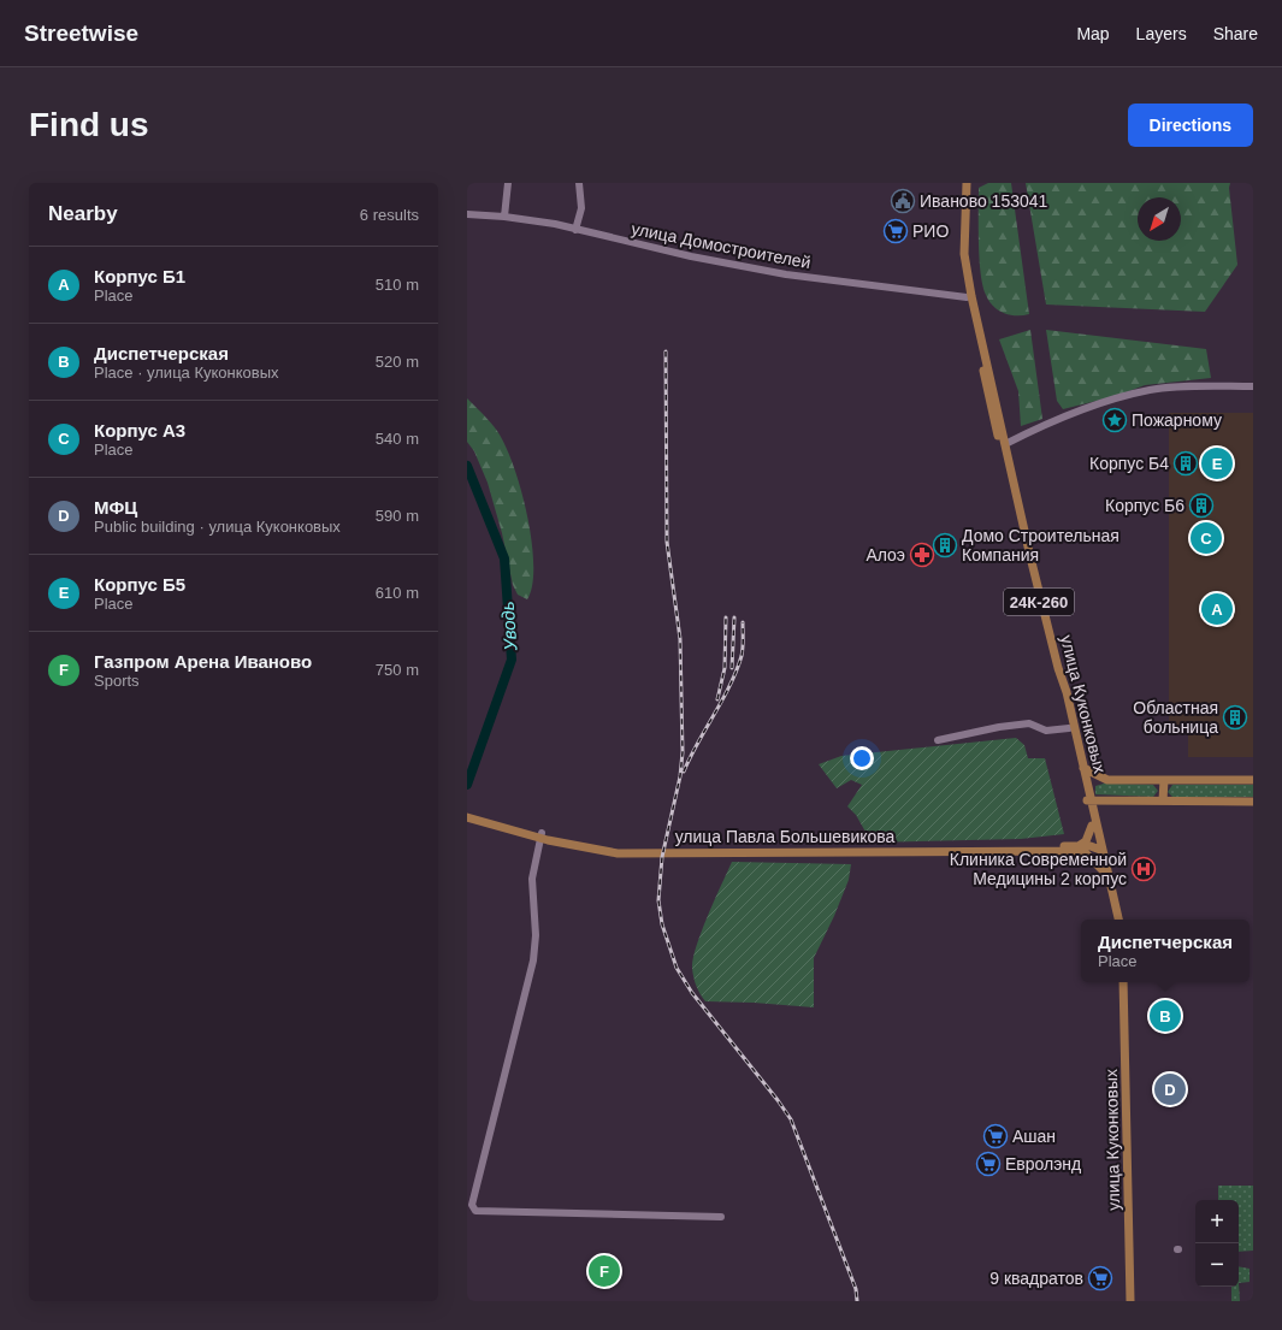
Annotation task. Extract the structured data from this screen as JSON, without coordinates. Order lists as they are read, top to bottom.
{
  "streets": {
    "main road": ["24К-260", "улица Куконковых", "улица Павла Большевикова"],
    "street": ["улица Домостроителей"]
  },
  "crossings": [
    ["улица Домостроителей", "24К-260"],
    ["улица Домостроителей", "улица Куконковых"],
    ["24К-260", "улица Куконковых"],
    ["улица Куконковых", "улица Павла Большевикова"]
  ],
  "water": ["Уводь"],
  "places": {
    "public building": ["Иваново 153041"],
    "supermarket": [
      "РИО",
      "Ашан",
      "Евролэнд",
      "9 квадратов"
    ],
    "place": ["Пожарному"],
    "building": [
      "Корпус Б4",
      "Корпус Б6",
      "Домо Строительная Компания",
      "Областная больница"
    ],
    "pharmacy": ["Алоэ"],
    "hospital": ["Клиника Современной Медицины 2 корпус"]
  },
  "north": "bottom left",
  "page": {
    "header": "Streetwise",
    "nav": ["Map", "Layers", "Share"],
    "buttons": "Directions",
    "title": "Find us",
    "heading": ["Nearby", "6 results"],
    "list": [
      {
        "mark": "A",
        "name": "Корпус Б1",
        "note": "Place",
        "value": "510 m"
      },
      {
        "mark": "B",
        "name": "Диспетчерская",
        "note": "Place · улица Куконковых",
        "value": "520 m"
      },
      {
        "mark": "C",
        "name": "Корпус А3",
        "note": "Place",
        "value": "540 m"
      },
      {
        "mark": "D",
        "name": "МФЦ",
        "note": "Public building · улица Куконковых",
        "value": "590 m"
      },
      {
        "mark": "E",
        "name": "Корпус Б5",
        "note": "Place",
        "value": "610 m"
      },
      {
        "mark": "F",
        "name": "Газпром Арена Иваново",
        "note": "Sports",
        "value": "750 m"
      }
    ],
    "pins": [
      "E",
      "C",
      "A",
      "B",
      "D",
      "F"
    ],
    "popup": ["Диспетчерская", "Place"],
    "map_buttons": ["+", "−"]
  }
}
